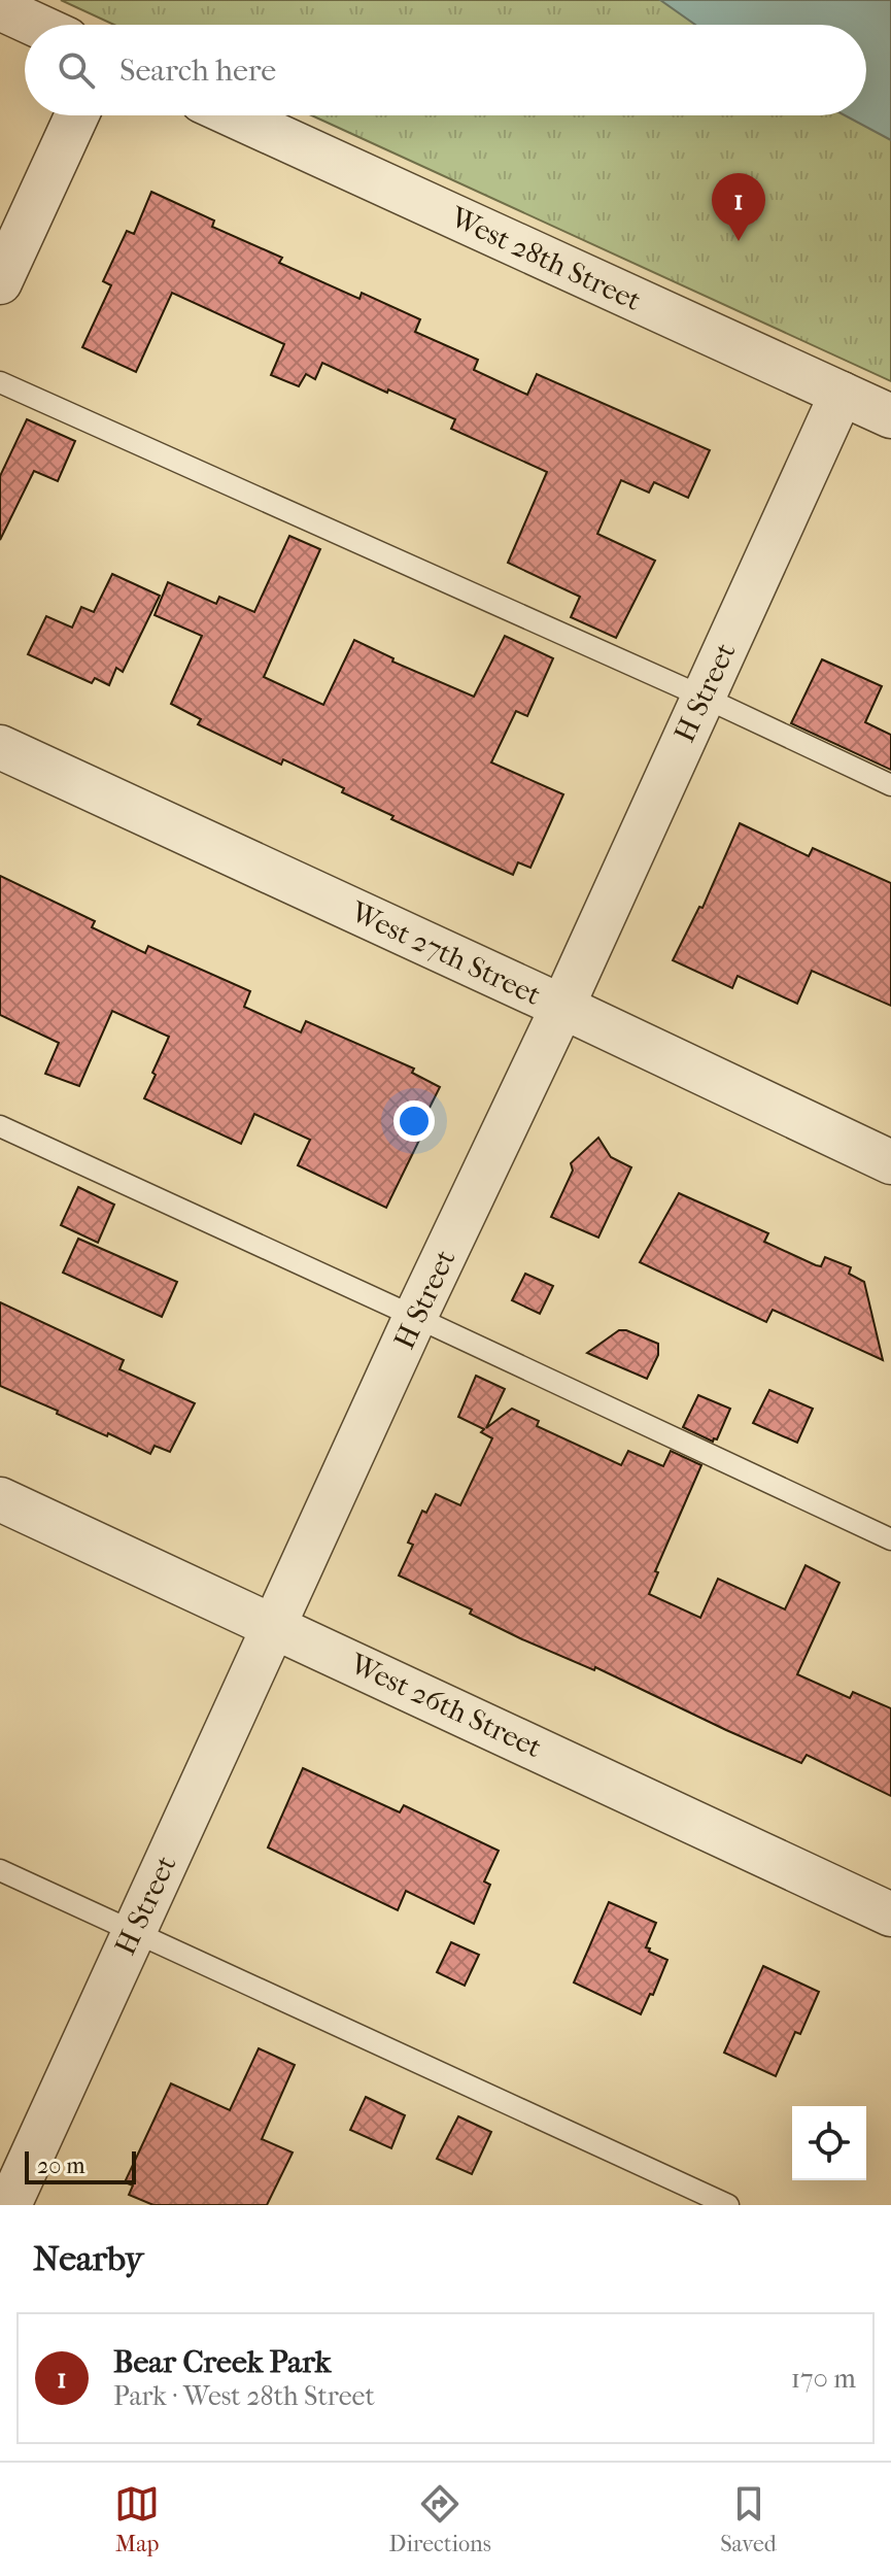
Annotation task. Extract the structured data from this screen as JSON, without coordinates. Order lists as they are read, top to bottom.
{
  "streets": {
    "street": [
      "West 28th Street",
      "H Street",
      "West 27th Street",
      "West 26th Street"
    ]
  },
  "crossings": [
    ["West 28th Street", "H Street"],
    ["H Street", "West 27th Street"],
    ["H Street", "West 26th Street"]
  ],
  "scale_bar": "20 m",
  "page": {
    "search": "Search here",
    "pins": "1",
    "scale": "20 m",
    "heading": "Nearby",
    "list": [
      {
        "mark": "1",
        "name": "Bear Creek Park",
        "note": "Park · West 28th Street",
        "value": "170 m"
      }
    ],
    "nav": ["Map", "Directions", "Saved"]
  }
}
